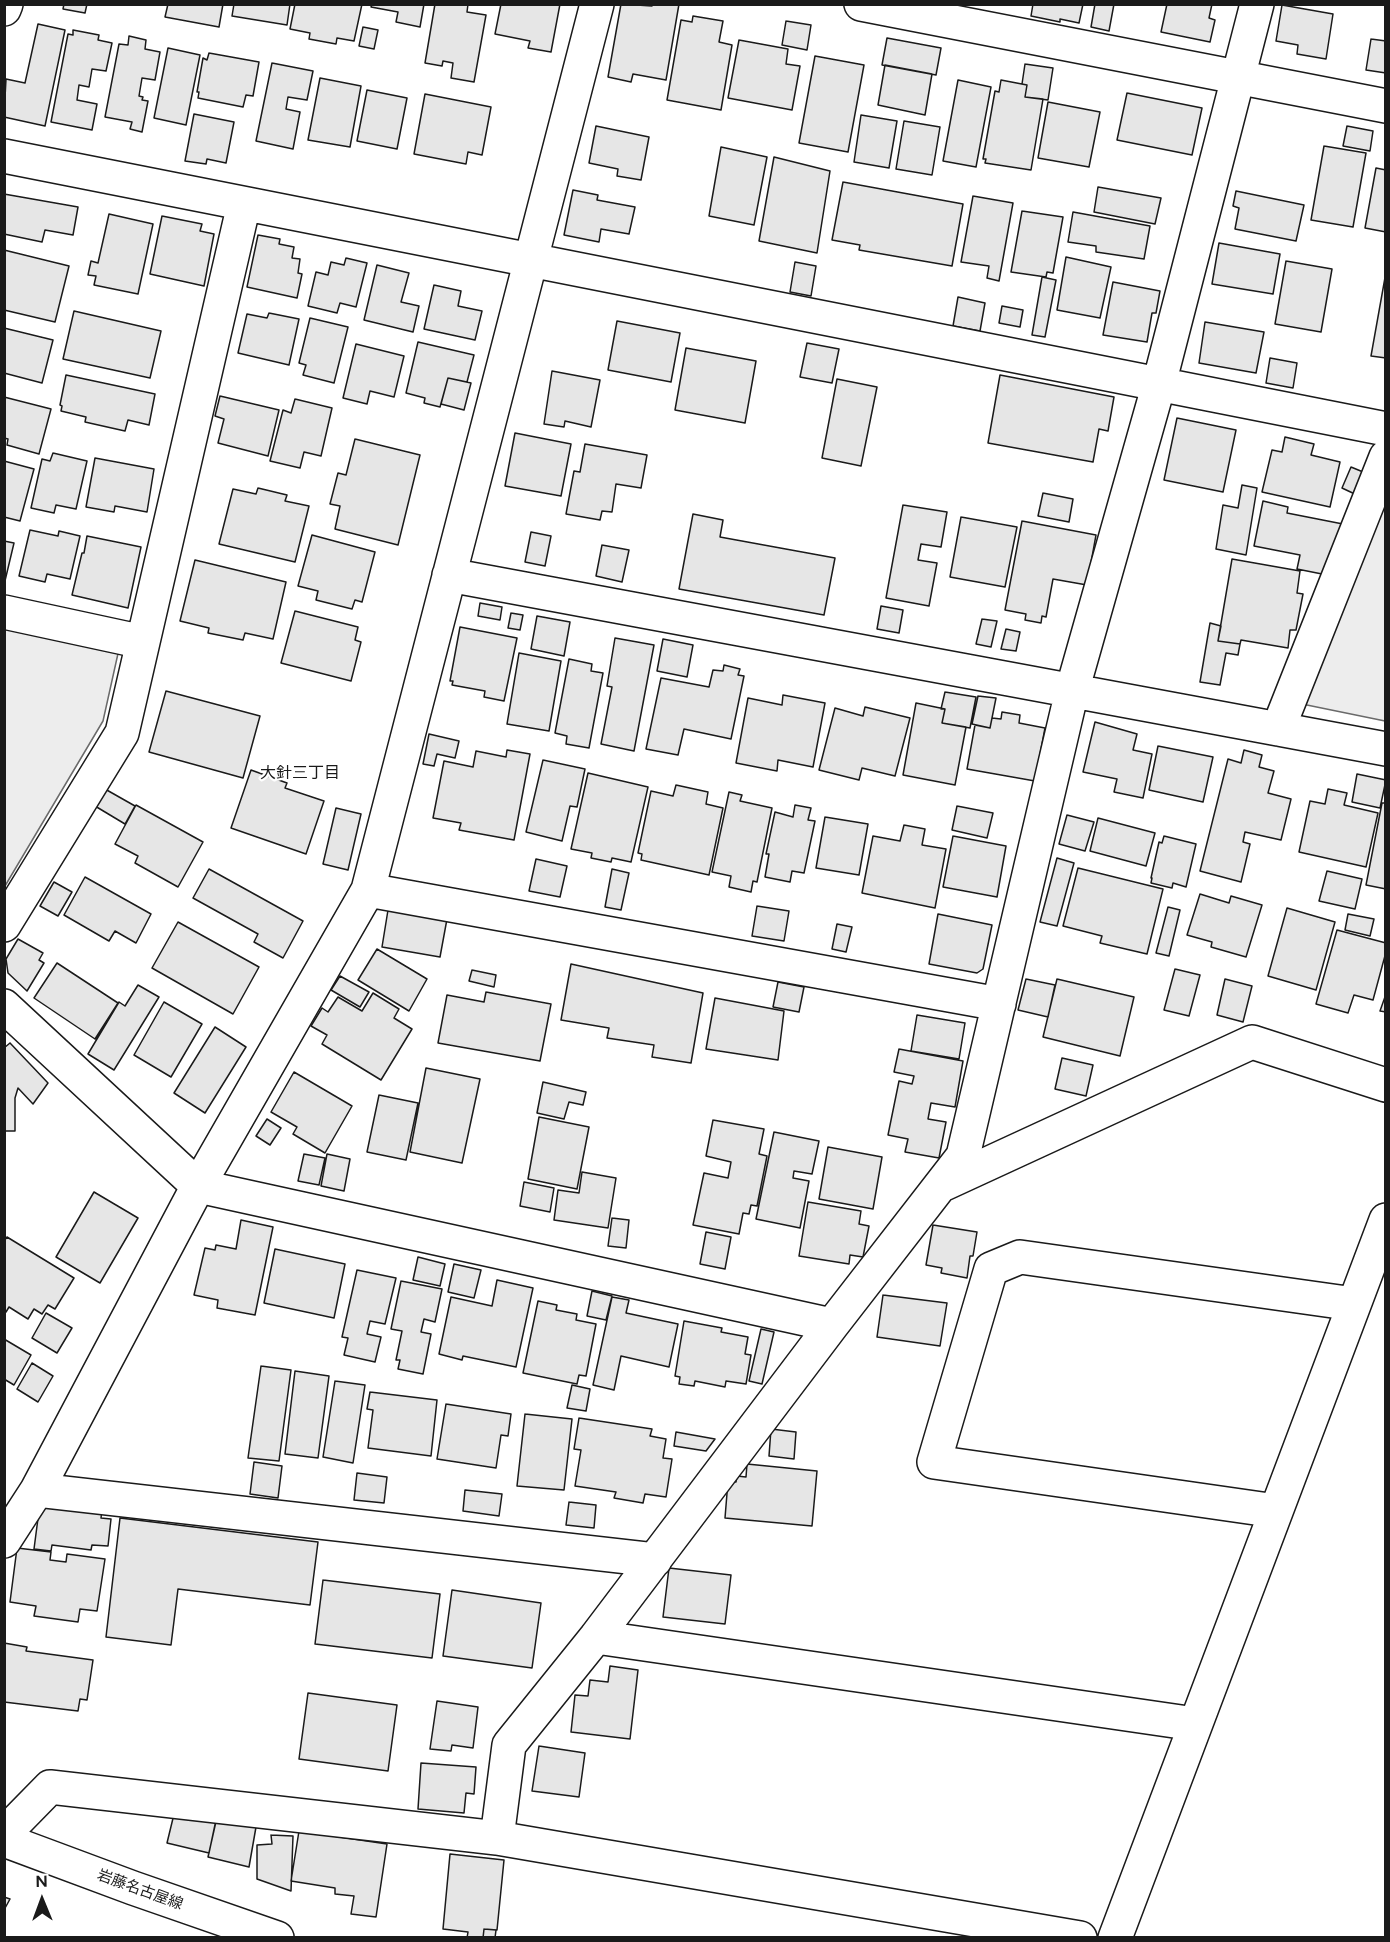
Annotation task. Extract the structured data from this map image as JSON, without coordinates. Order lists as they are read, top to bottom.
{
  "streets": {
    "street": ["岩藤名古屋線"]
  },
  "districts": ["大針三丁目"],
  "north": "top"
}
